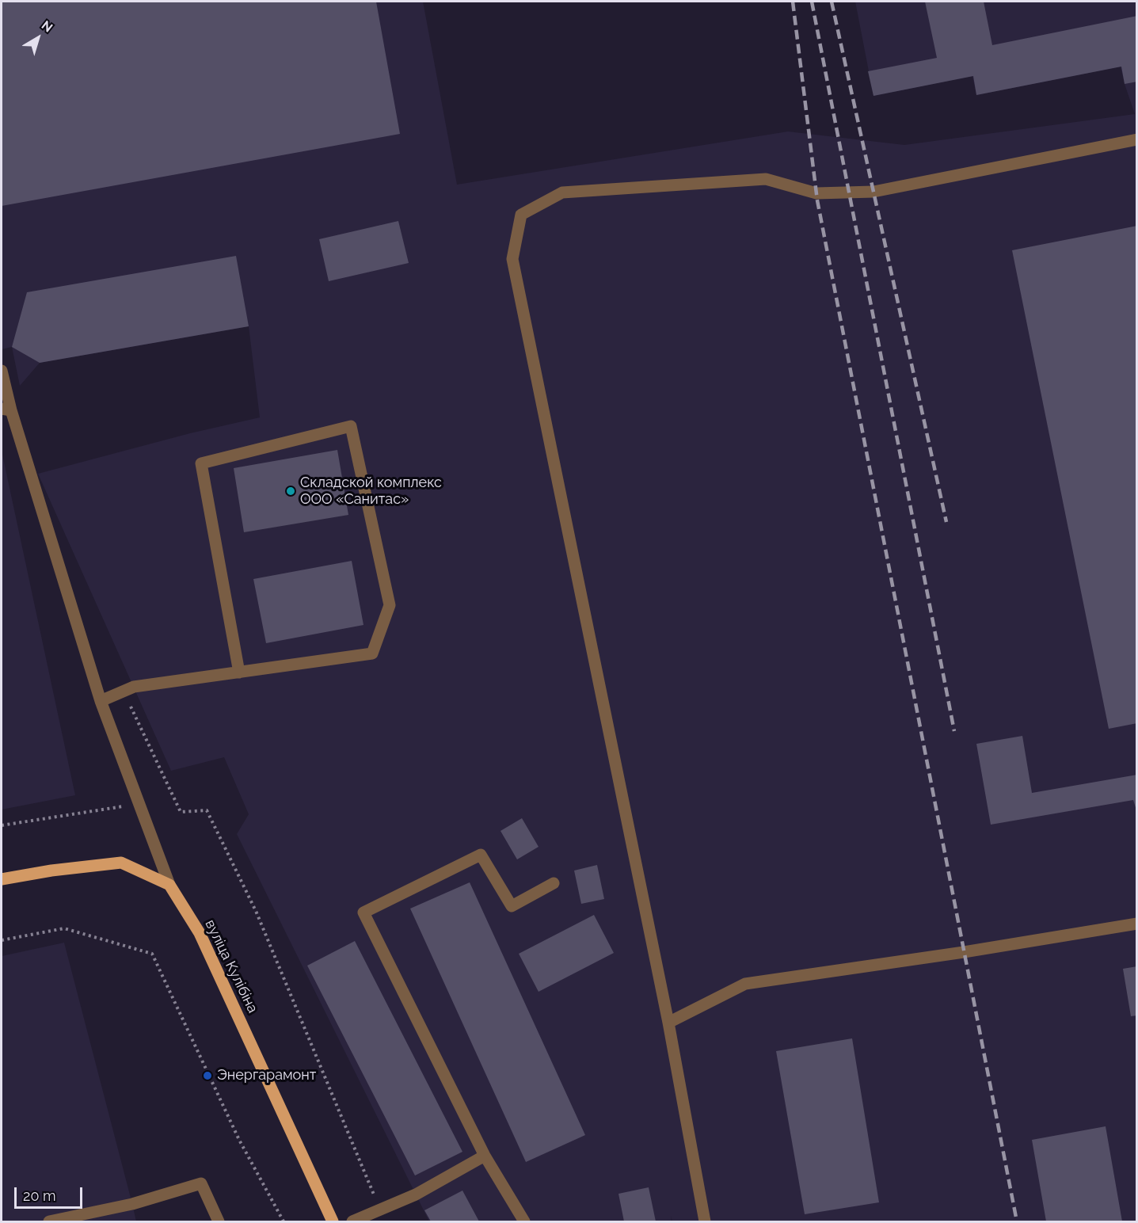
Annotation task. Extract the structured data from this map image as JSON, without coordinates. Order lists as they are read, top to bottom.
{
  "streets": {
    "main road": ["вуліца Кулібіна"]
  },
  "places": ["Складской комплекс ООО «Санитас»", "Энергарамонт"],
  "scale_bar": "20 m",
  "north": "top right"
}
